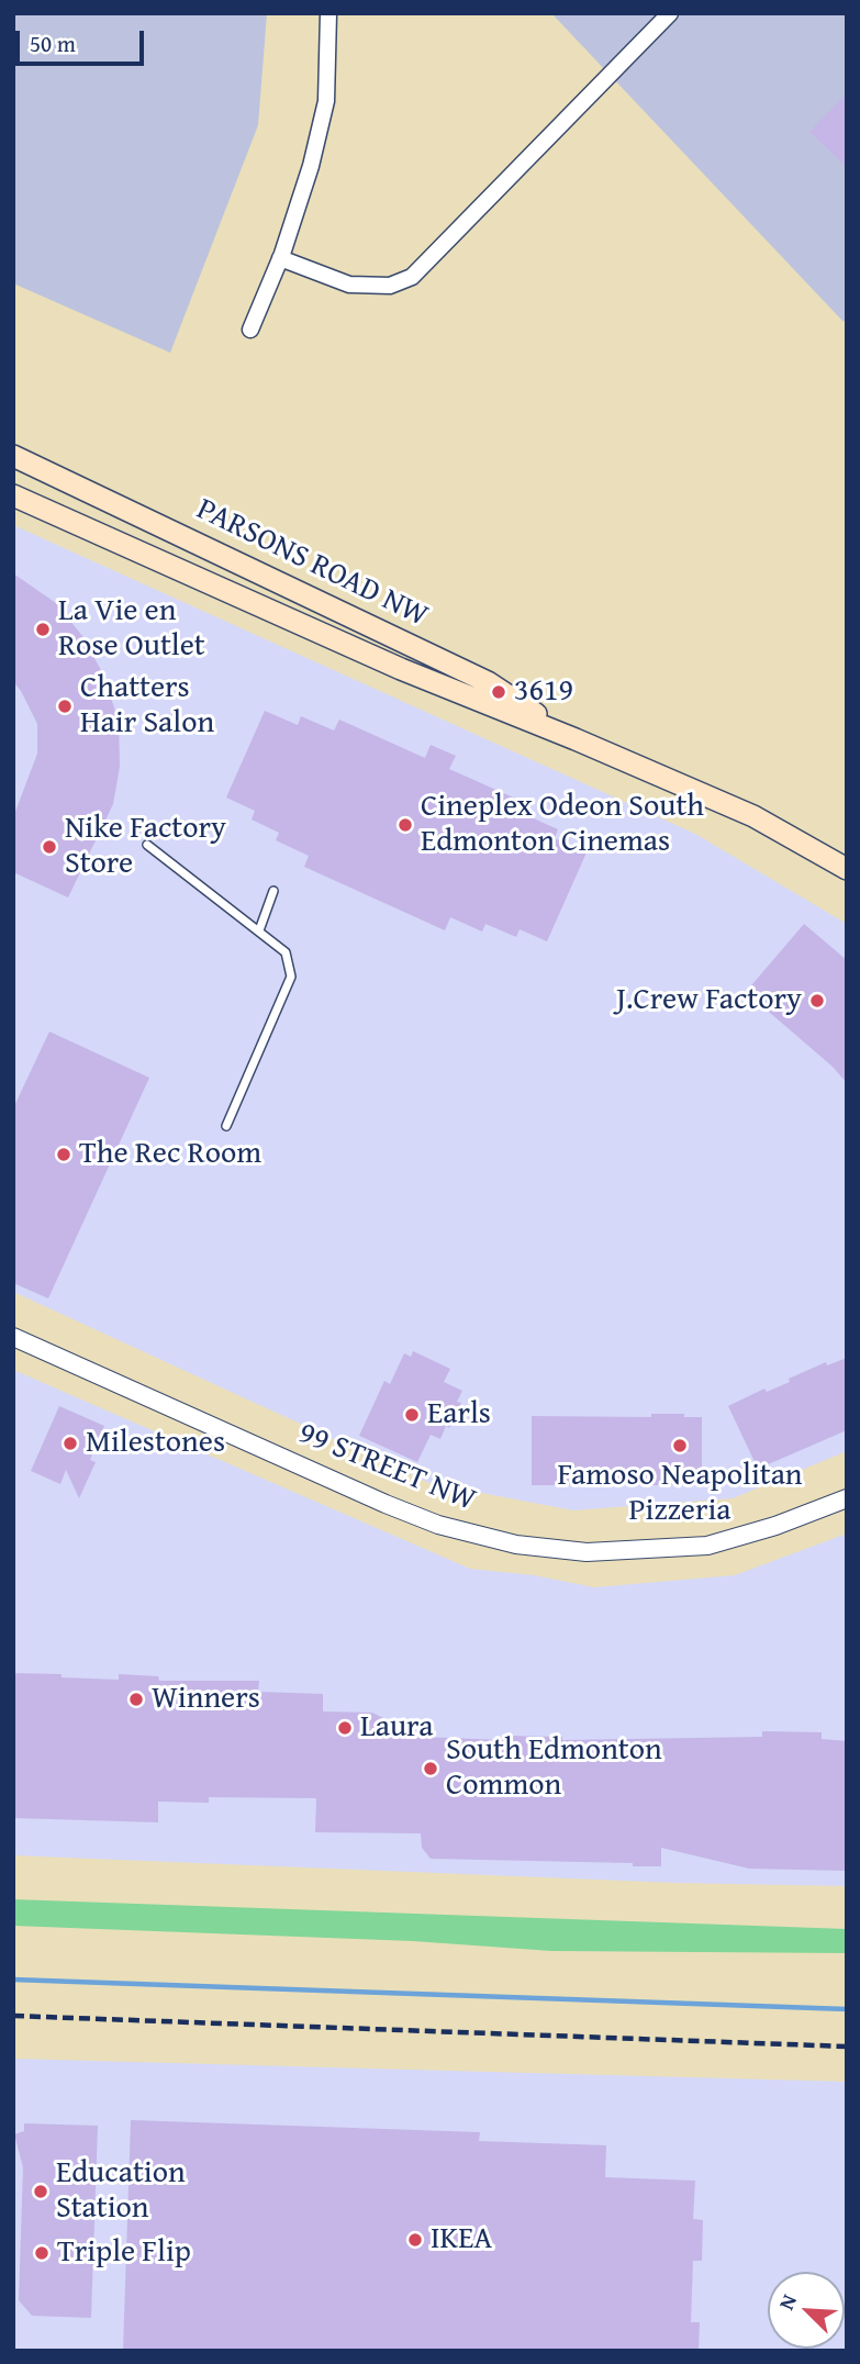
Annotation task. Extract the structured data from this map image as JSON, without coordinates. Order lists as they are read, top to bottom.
{
  "streets": {
    "main road": ["PARSONS ROAD NW"],
    "street": ["99 STREET NW"]
  },
  "places": [
    "La Vie en Rose Outlet",
    "3619",
    "Chatters Hair Salon",
    "Cineplex Odeon South Edmonton Cinemas",
    "Nike Factory Store",
    "J.Crew Factory",
    "The Rec Room",
    "Earls",
    "Milestones",
    "Famoso Neapolitan Pizzeria",
    "Winners",
    "Laura",
    "South Edmonton Common",
    "Education Station",
    "IKEA",
    "Triple Flip"
  ],
  "scale_bar": "50 m",
  "north": "top left"
}
